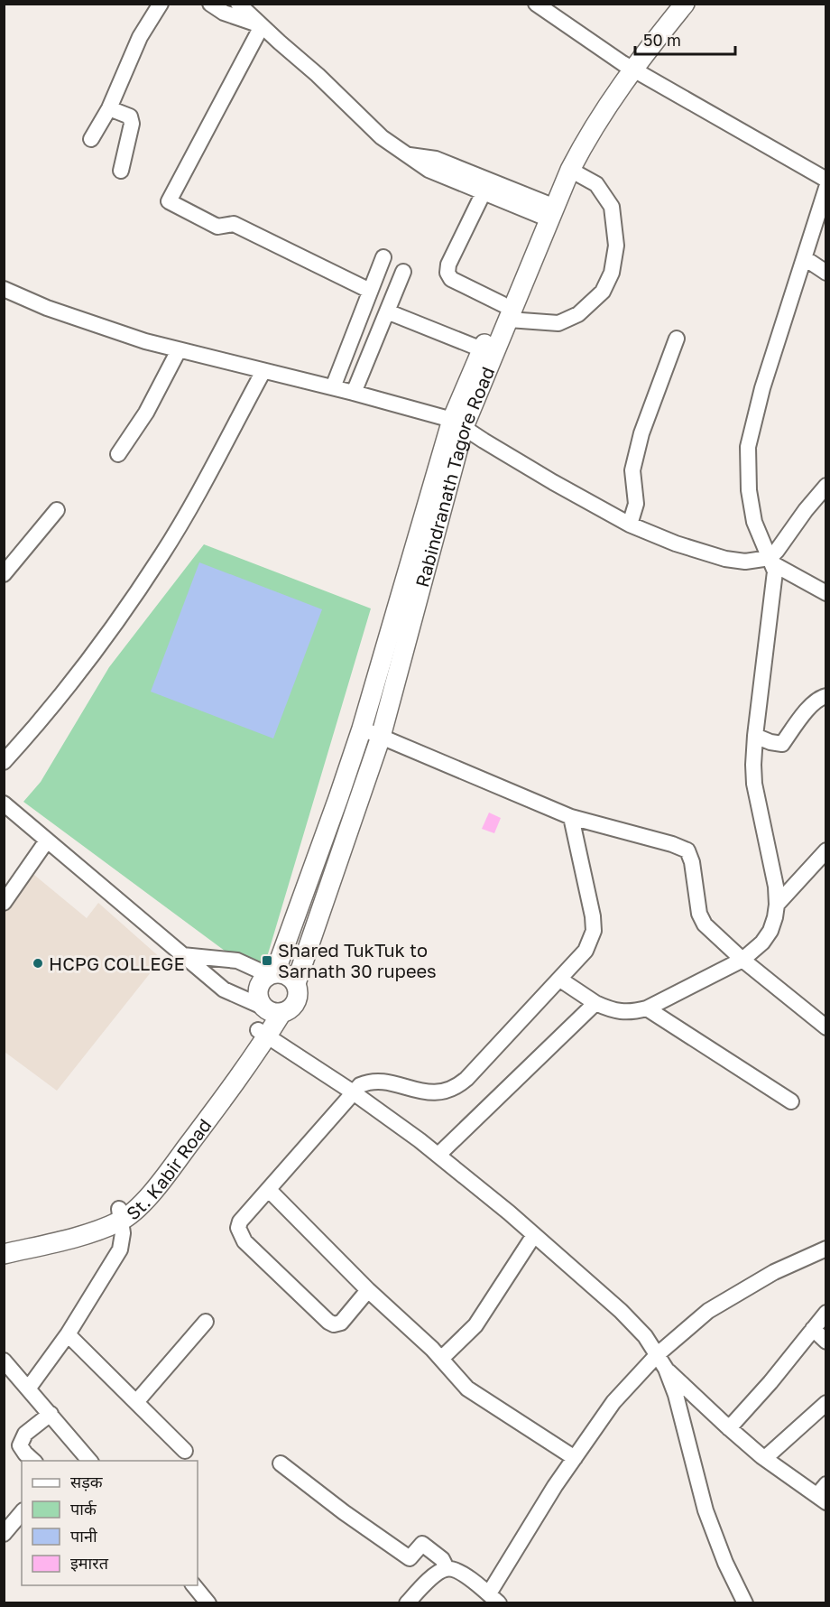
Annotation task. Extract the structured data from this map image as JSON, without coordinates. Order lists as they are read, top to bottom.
{
  "streets": {
    "main road": ["Rabindranath Tagore Road", "St. Kabir Road"]
  },
  "crossings": [
    ["Rabindranath Tagore Road", "St. Kabir Road"]
  ],
  "places": {
    "transit": ["Shared TukTuk to Sarnath 30 rupees"],
    "other": ["HCPG COLLEGE"]
  },
  "legend": [
    "सड़क",
    "पार्क",
    "पानी",
    "इमारत"
  ],
  "scale_bar": "50 m"
}
